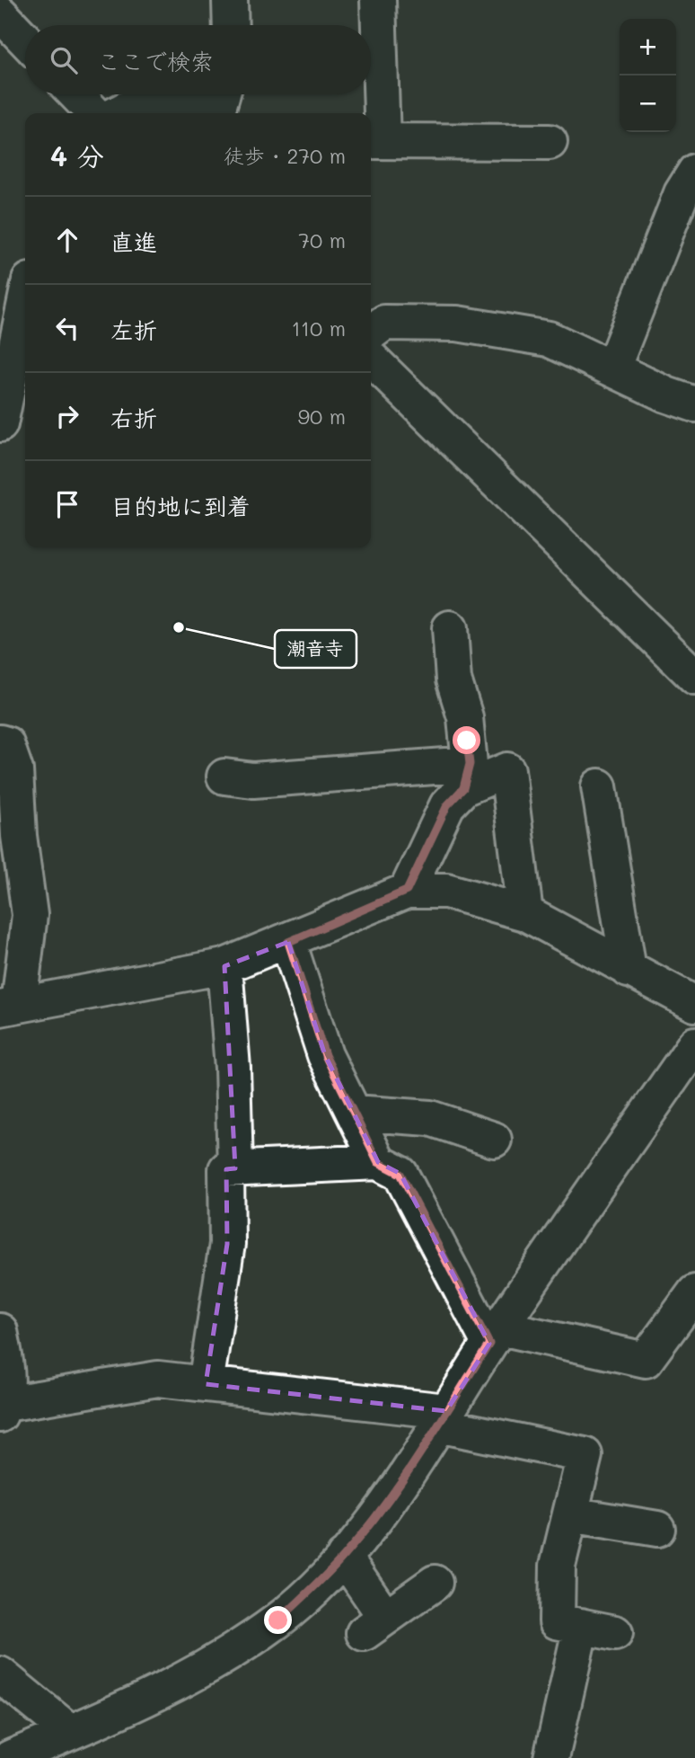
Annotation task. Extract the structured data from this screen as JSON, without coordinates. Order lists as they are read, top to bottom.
{
  "places": ["潮音寺"],
  "page": {
    "map_buttons": ["+", "−"],
    "search": "ここで検索",
    "heading": ["4 分", "徒歩 · 270 m"],
    "list": [
      ["直進", "70 m"],
      ["左折", "110 m"],
      ["右折", "90 m"],
      "目的地に到着"
    ]
  }
}
